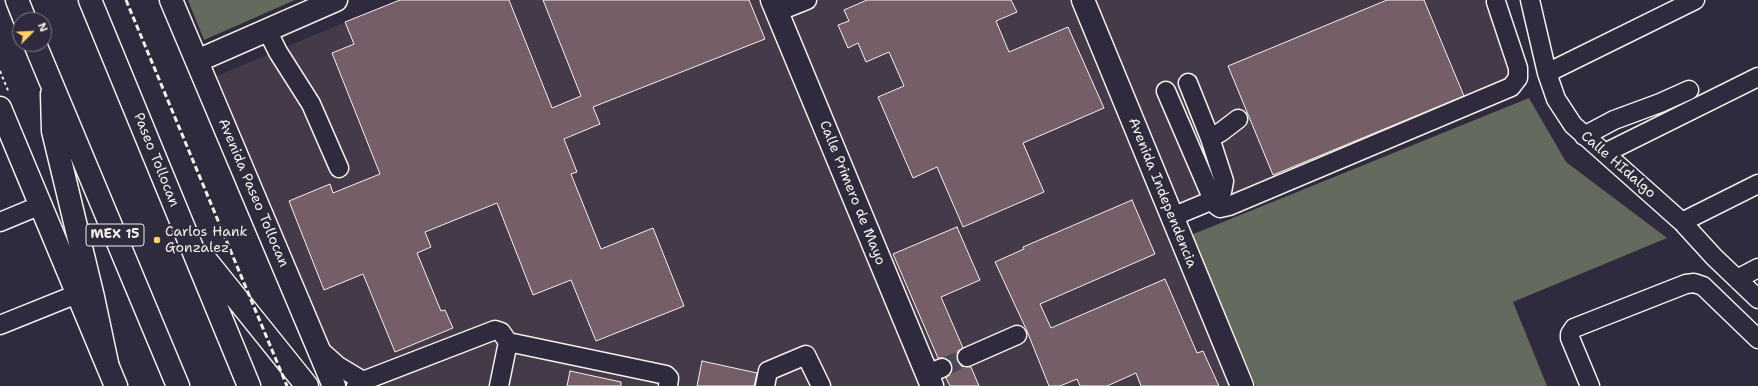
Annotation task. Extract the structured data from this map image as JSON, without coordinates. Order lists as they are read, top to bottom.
{
  "streets": {
    "main road": [
      "Paseo Tollocan",
      "Avenida Paseo Tollocan",
      "Calle Primero de Mayo",
      "Avenida Independencia",
      "MEX 15"
    ],
    "street": ["Calle HIdalgo"]
  },
  "places": ["Carlos Hank Gonzalez"],
  "north": "top right"
}
